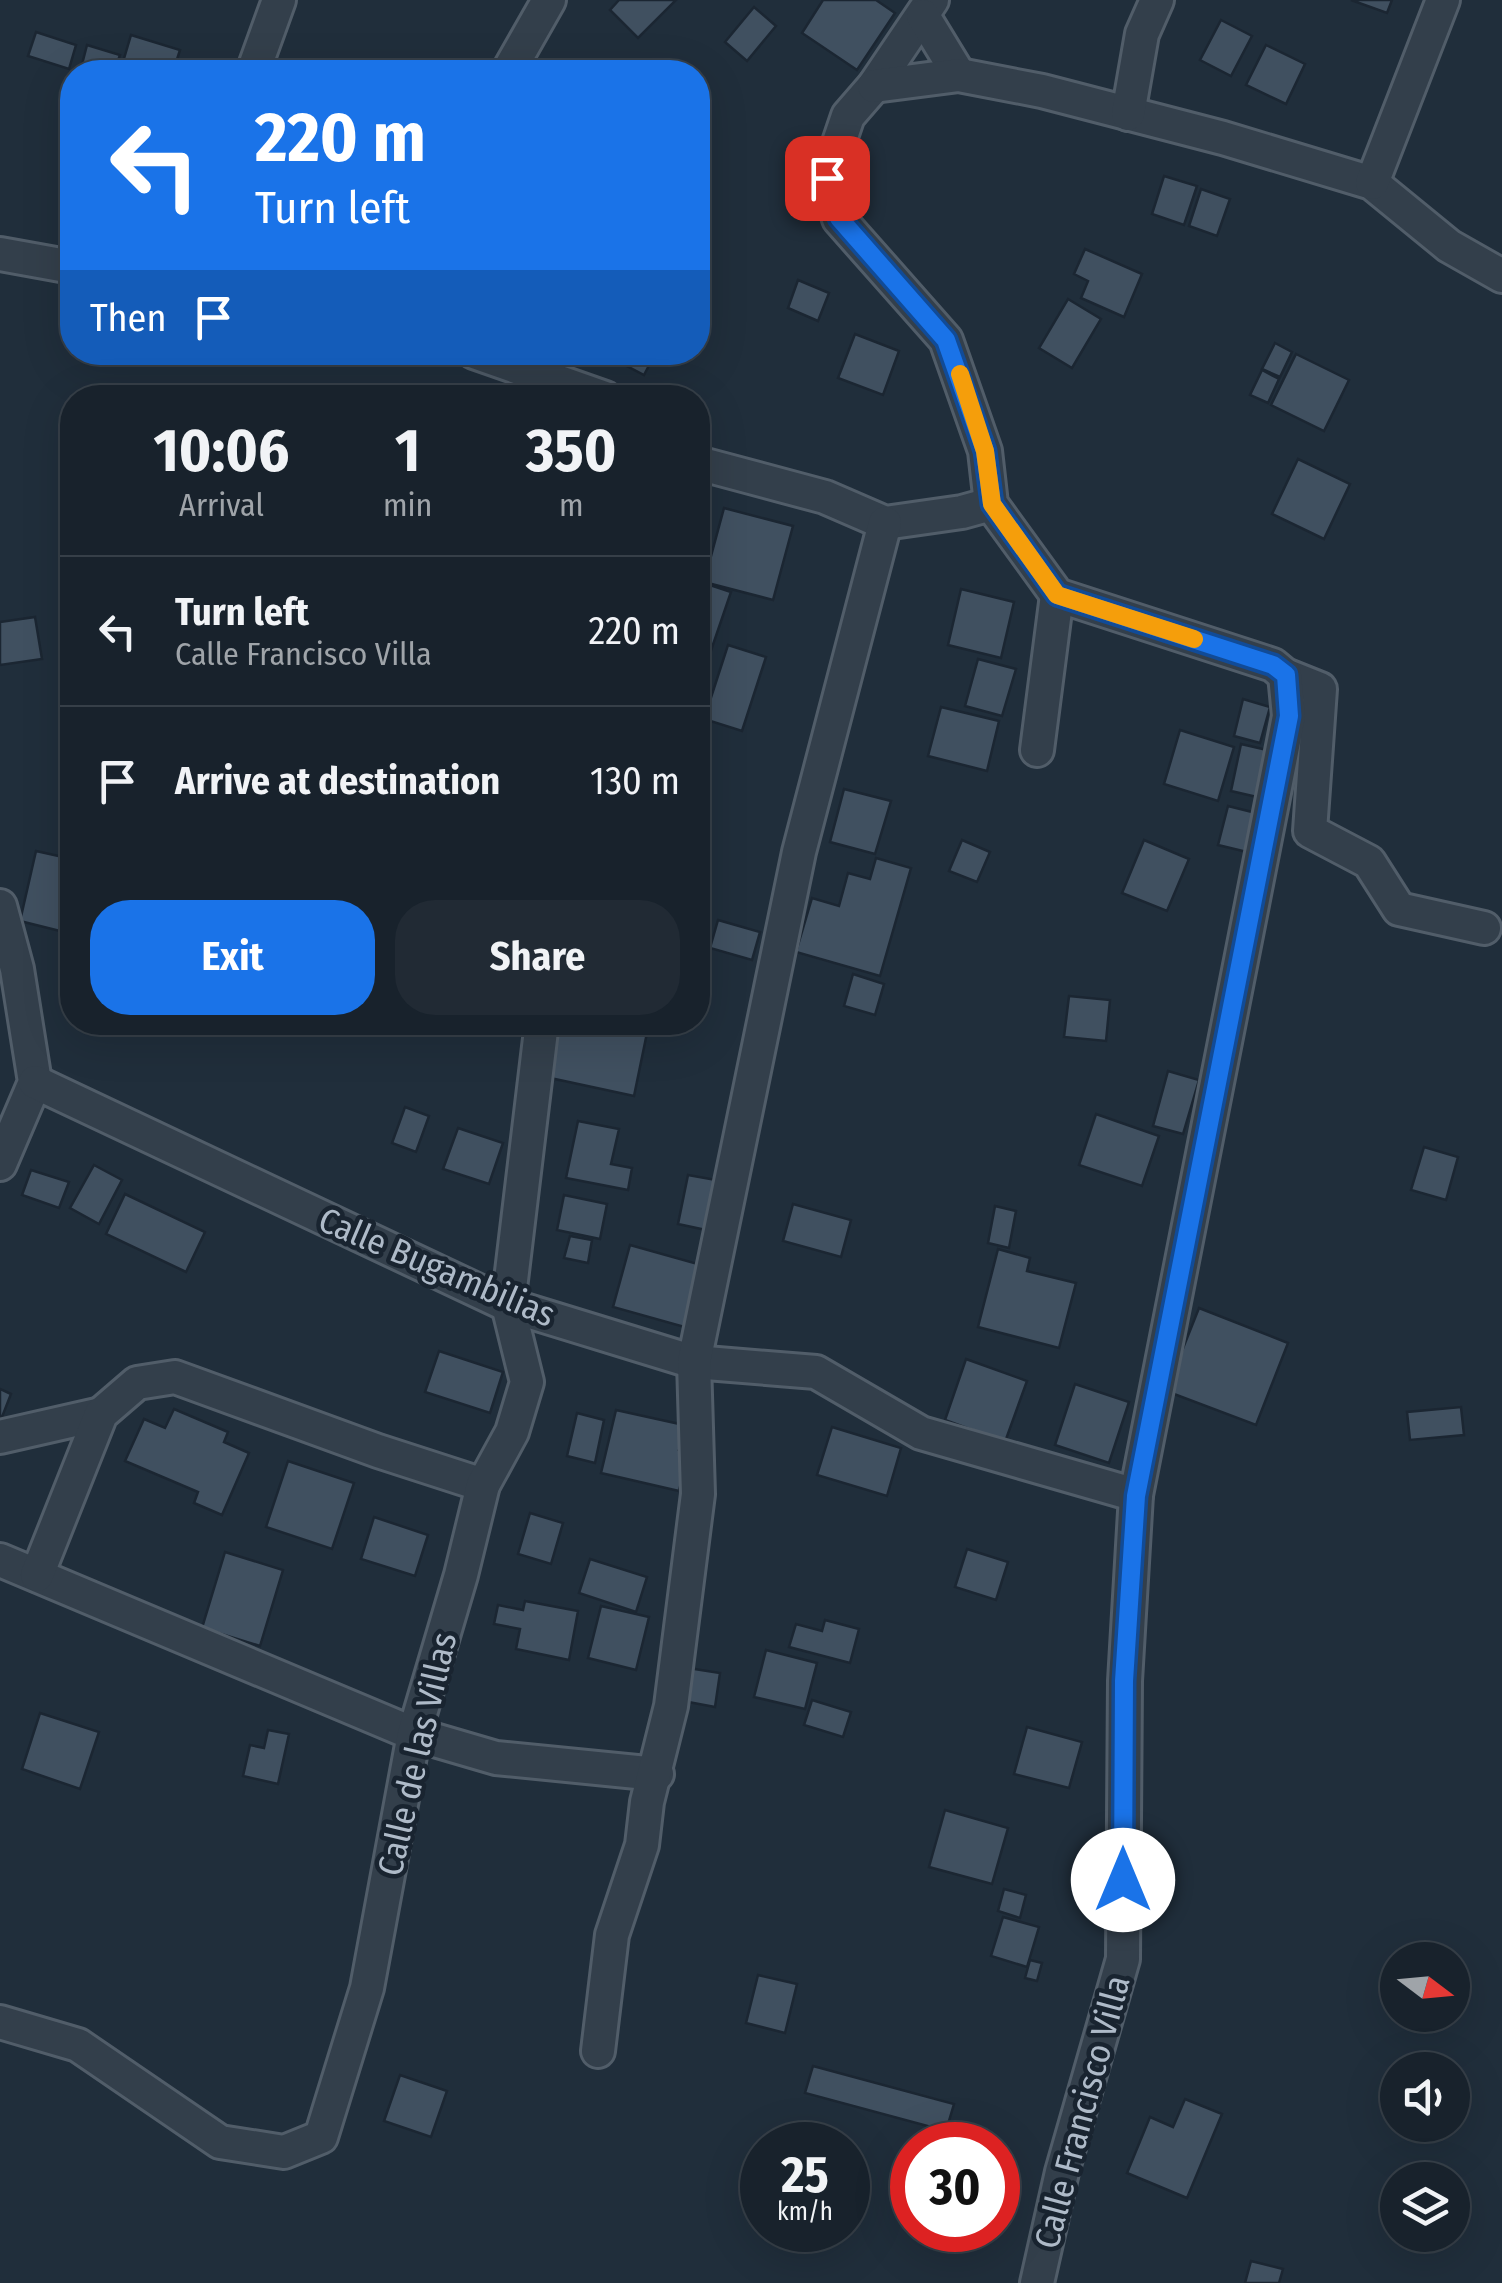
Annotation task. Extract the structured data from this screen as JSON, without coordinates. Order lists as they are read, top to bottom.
{
  "streets": {
    "street": ["Calle Bugambilias", "Calle de las Villas", "Calle Francisco Villa"]
  },
  "crossings": [
    ["Calle Bugambilias", "Calle de las Villas"],
    ["Calle Bugambilias", "Calle Francisco Villa"]
  ],
  "north": "right",
  "page": {
    "turn": ["220 m", "Turn left"],
    "then": "Then",
    "eta": [
      "10:06",
      "Arrival",
      "1",
      "min",
      "350",
      "m"
    ],
    "list": [
      {
        "name": "Turn left",
        "note": "Calle Francisco Villa",
        "value": "220 m"
      },
      {
        "name": "Arrive at destination",
        "value": "130 m"
      }
    ],
    "buttons": ["Exit", "Share"],
    "speed": "25 km/h",
    "limit": "30"
  }
}
